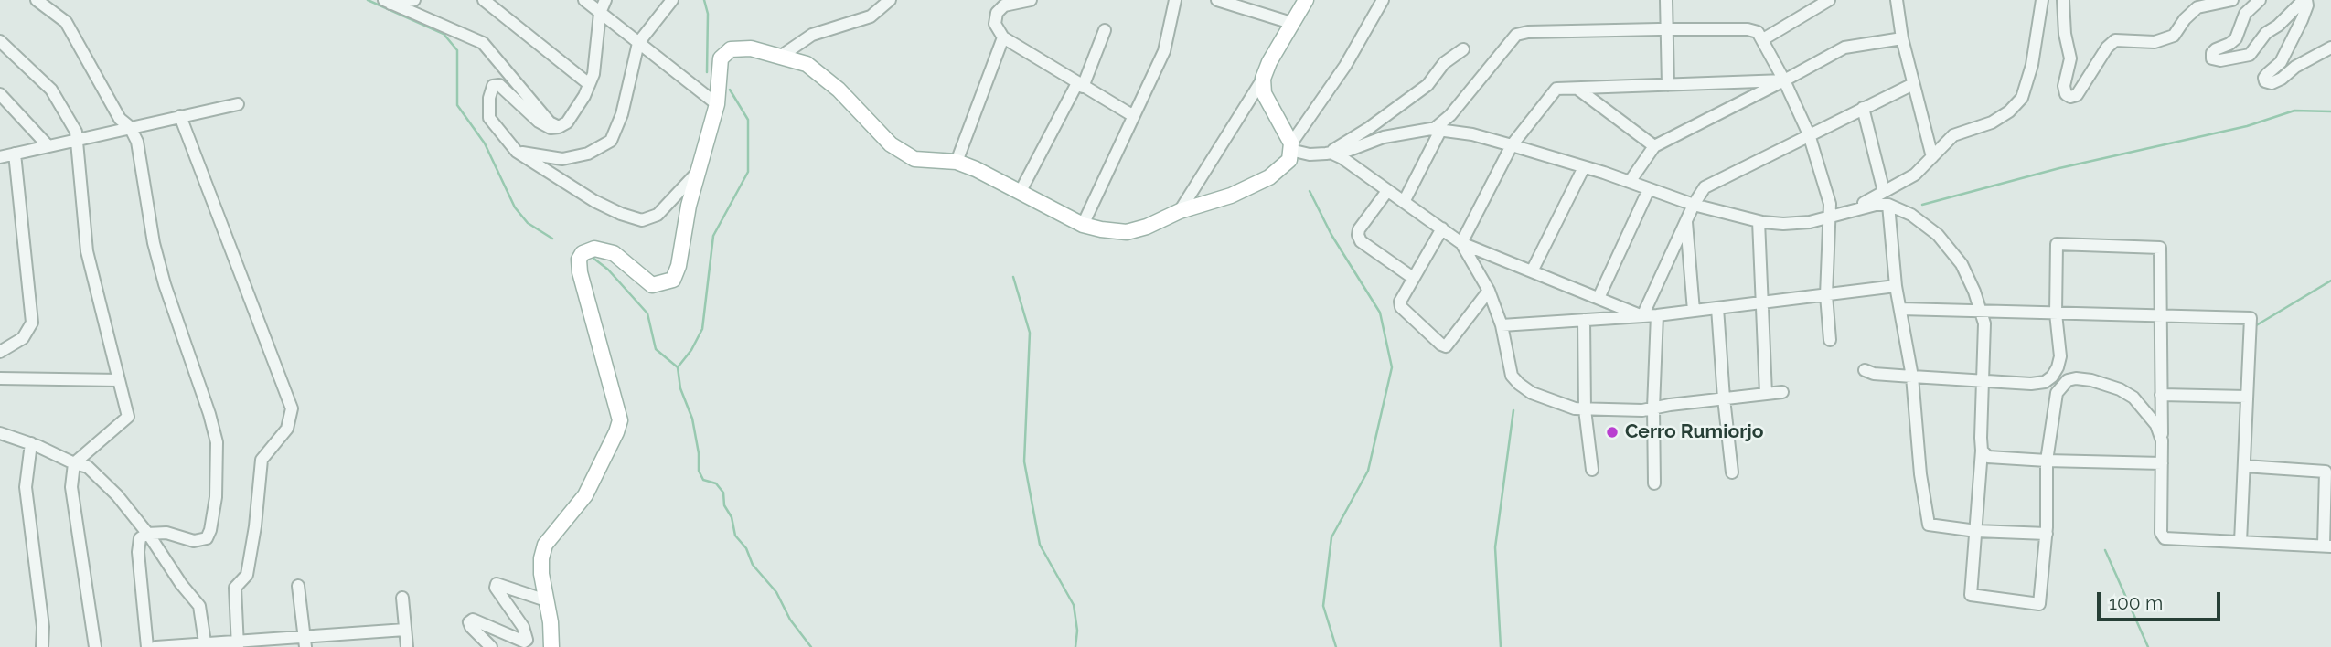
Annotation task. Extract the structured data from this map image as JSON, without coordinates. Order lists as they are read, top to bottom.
{
  "places": ["Cerro Rumiorjo"],
  "scale_bar": "100 m"
}
